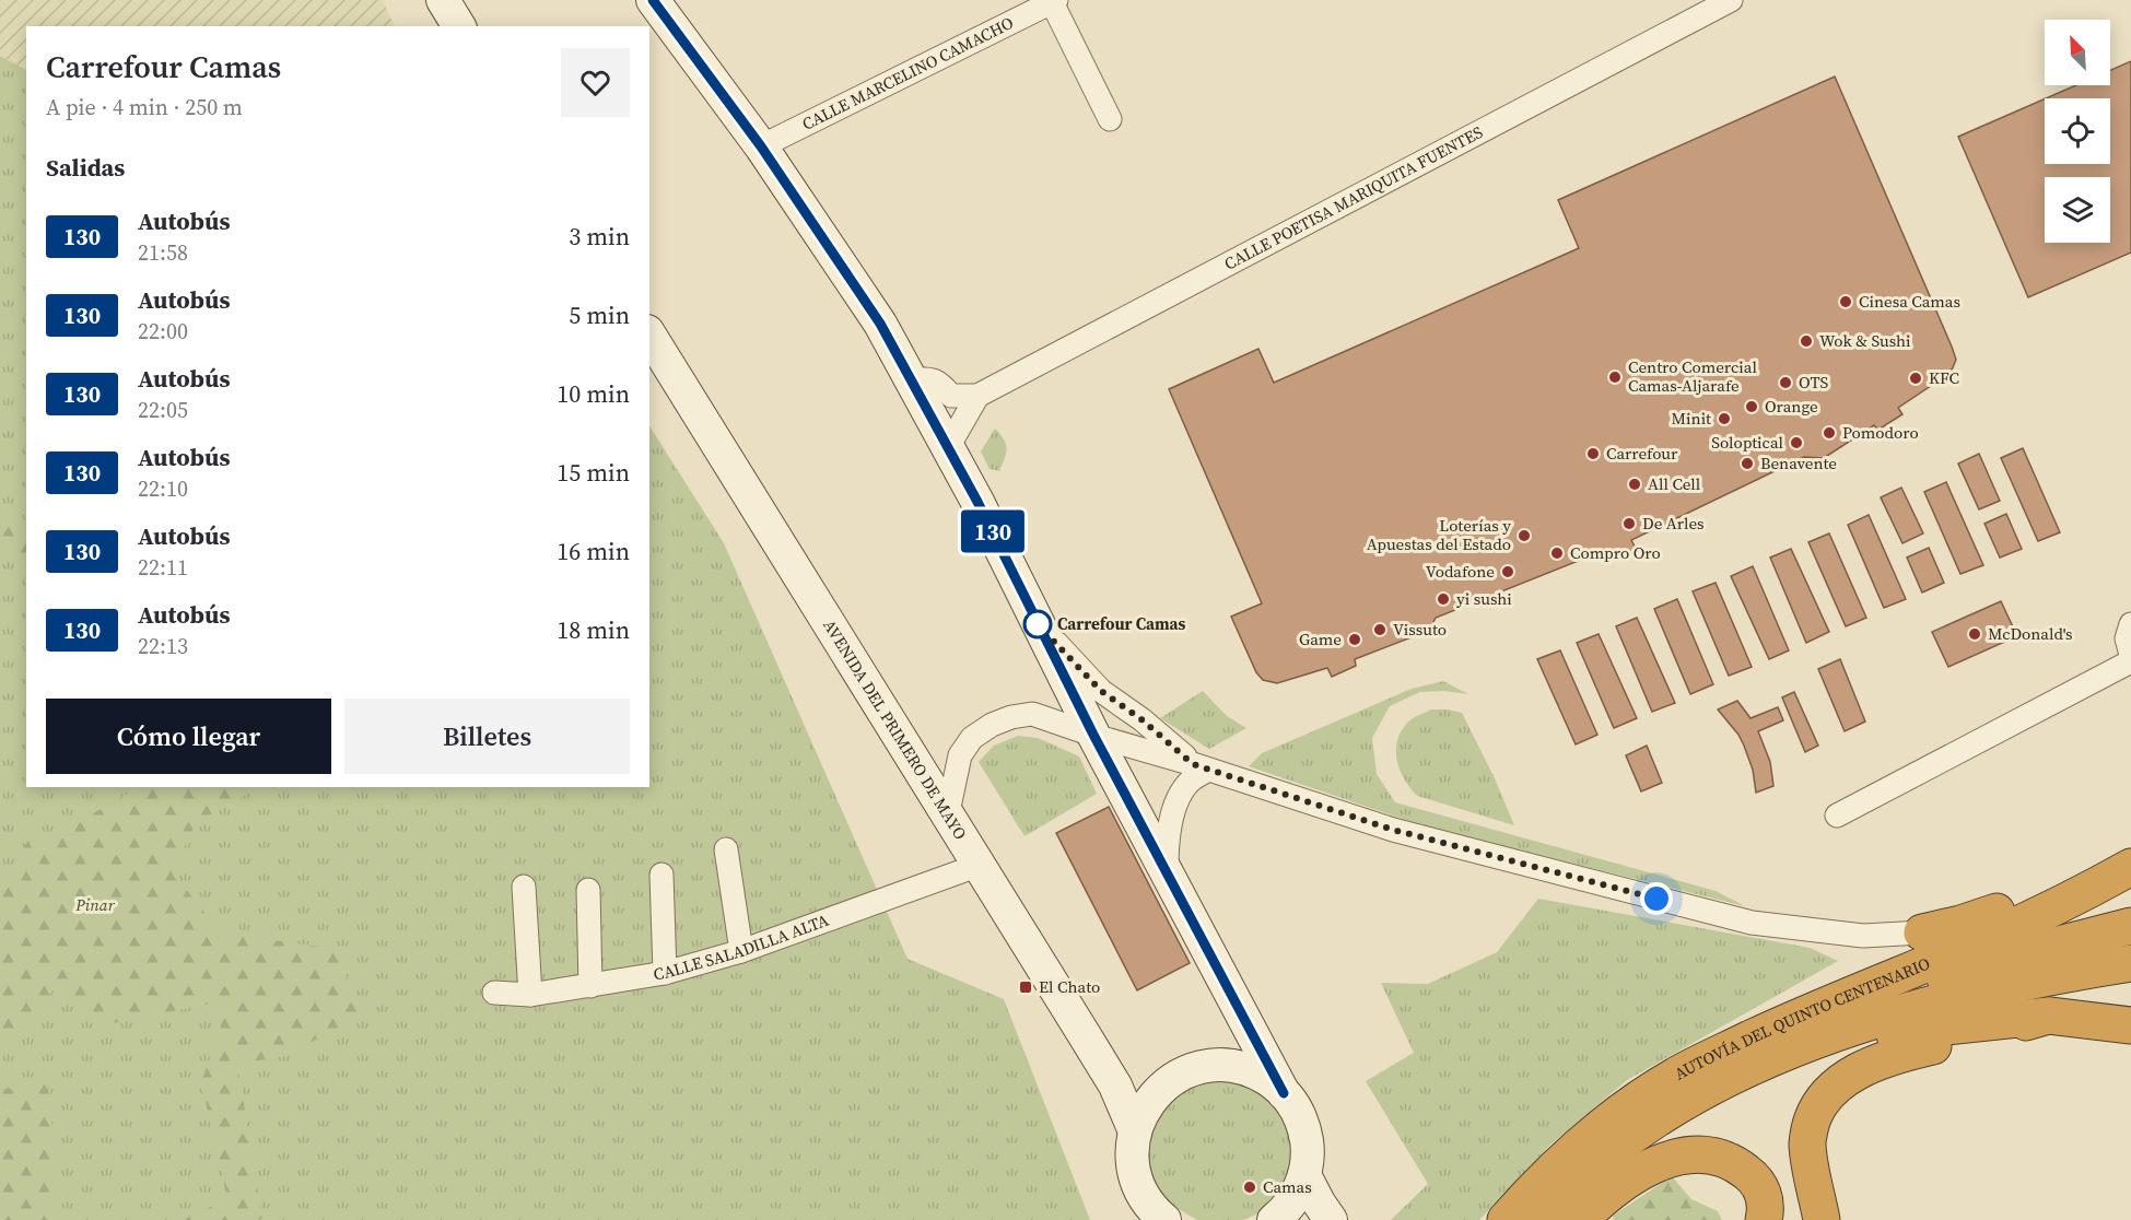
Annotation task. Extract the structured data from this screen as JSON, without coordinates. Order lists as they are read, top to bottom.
{
  "streets": {
    "highway": ["AUTOVÍA DEL QUINTO CENTENARIO"],
    "main road": ["AVENIDA DEL PRIMERO DE MAYO"],
    "street": ["CALLE MARCELINO CAMACHO", "CALLE POETISA MARIQUITA FUENTES", "CALLE SALADILLA ALTA"]
  },
  "crossings": [
    ["AVENIDA DEL PRIMERO DE MAYO", "CALLE SALADILLA ALTA"]
  ],
  "parks": ["Pinar"],
  "places": {
    "other": [
      "Cinesa Camas",
      "Wok & Sushi",
      "Centro Comercial Camas-Aljarafe",
      "KFC",
      "OTS",
      "Orange",
      "Minit",
      "Pomodoro",
      "Soloptical",
      "Carrefour",
      "Benavente",
      "All Cell",
      "De Arles",
      "Loterías y Apuestas del Estado",
      "Compro Oro",
      "Vodafone",
      "yi sushi",
      "Carrefour Camas",
      "Vissuto",
      "McDonald's",
      "Game",
      "Camas"
    ],
    "transit": ["El Chato"]
  },
  "lines": ["bus line 130"],
  "north": "top left",
  "page": {
    "on_map": "130",
    "heading": [
      ["Carrefour Camas", "A pie · 4 min · 250 m"],
      "Salidas"
    ],
    "list": [
      {
        "mark": "130",
        "name": "Autobús",
        "note": "21:58",
        "value": "3 min"
      },
      {
        "mark": "130",
        "name": "Autobús",
        "note": "22:00",
        "value": "5 min"
      },
      {
        "mark": "130",
        "name": "Autobús",
        "note": "22:05",
        "value": "10 min"
      },
      {
        "mark": "130",
        "name": "Autobús",
        "note": "22:10",
        "value": "15 min"
      },
      {
        "mark": "130",
        "name": "Autobús",
        "note": "22:11",
        "value": "16 min"
      },
      {
        "mark": "130",
        "name": "Autobús",
        "note": "22:13",
        "value": "18 min"
      }
    ],
    "buttons": ["Cómo llegar", "Billetes"]
  }
}
